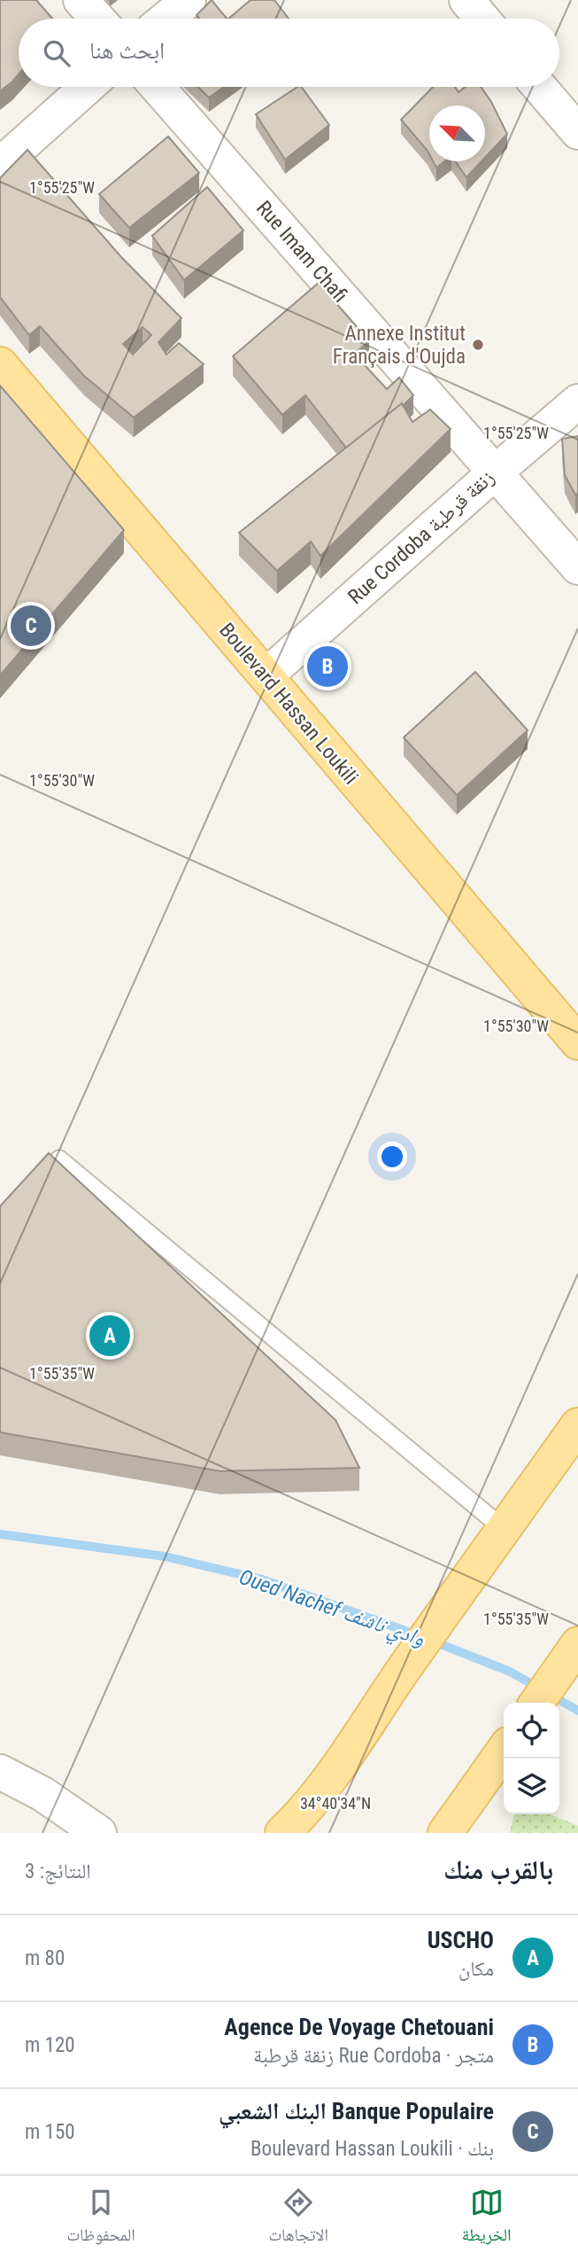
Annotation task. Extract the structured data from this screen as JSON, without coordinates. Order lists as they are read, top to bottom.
{
  "streets": {
    "main road": ["Boulevard Hassan Loukili"],
    "street": ["Rue Imam Chafi", "Rue Cordoba زنقة قرطبة"]
  },
  "crossings": [
    ["Rue Imam Chafi", "Rue Cordoba زنقة قرطبة"],
    ["Rue Cordoba زنقة قرطبة", "Boulevard Hassan Loukili"]
  ],
  "water": ["Oued Nachef وادي ناشف"],
  "places": ["Annexe Institut Français d'Oujda"],
  "north": "top left",
  "page": {
    "search": "ابحث هنا",
    "pins": ["C", "B", "A"],
    "heading": ["بالقرب منك", "النتائج: 3"],
    "list": [
      {
        "mark": "A",
        "name": "USCHO",
        "note": "مكان",
        "value": "80 m"
      },
      {
        "mark": "B",
        "name": "Agence De Voyage Chetouani",
        "note": "متجر · Rue Cordoba زنقة قرطبة",
        "value": "120 m"
      },
      {
        "mark": "C",
        "name": "Banque Populaire البنك الشعبي",
        "note": "بنك · Boulevard Hassan Loukili",
        "value": "150 m"
      }
    ],
    "nav": ["الخريطة", "الاتجاهات", "المحفوظات"]
  },
  "coordinates": [
    "1°55'25\"W",
    "1°55'30\"W",
    "1°55'35\"W",
    "34°40'34\"N"
  ]
}
